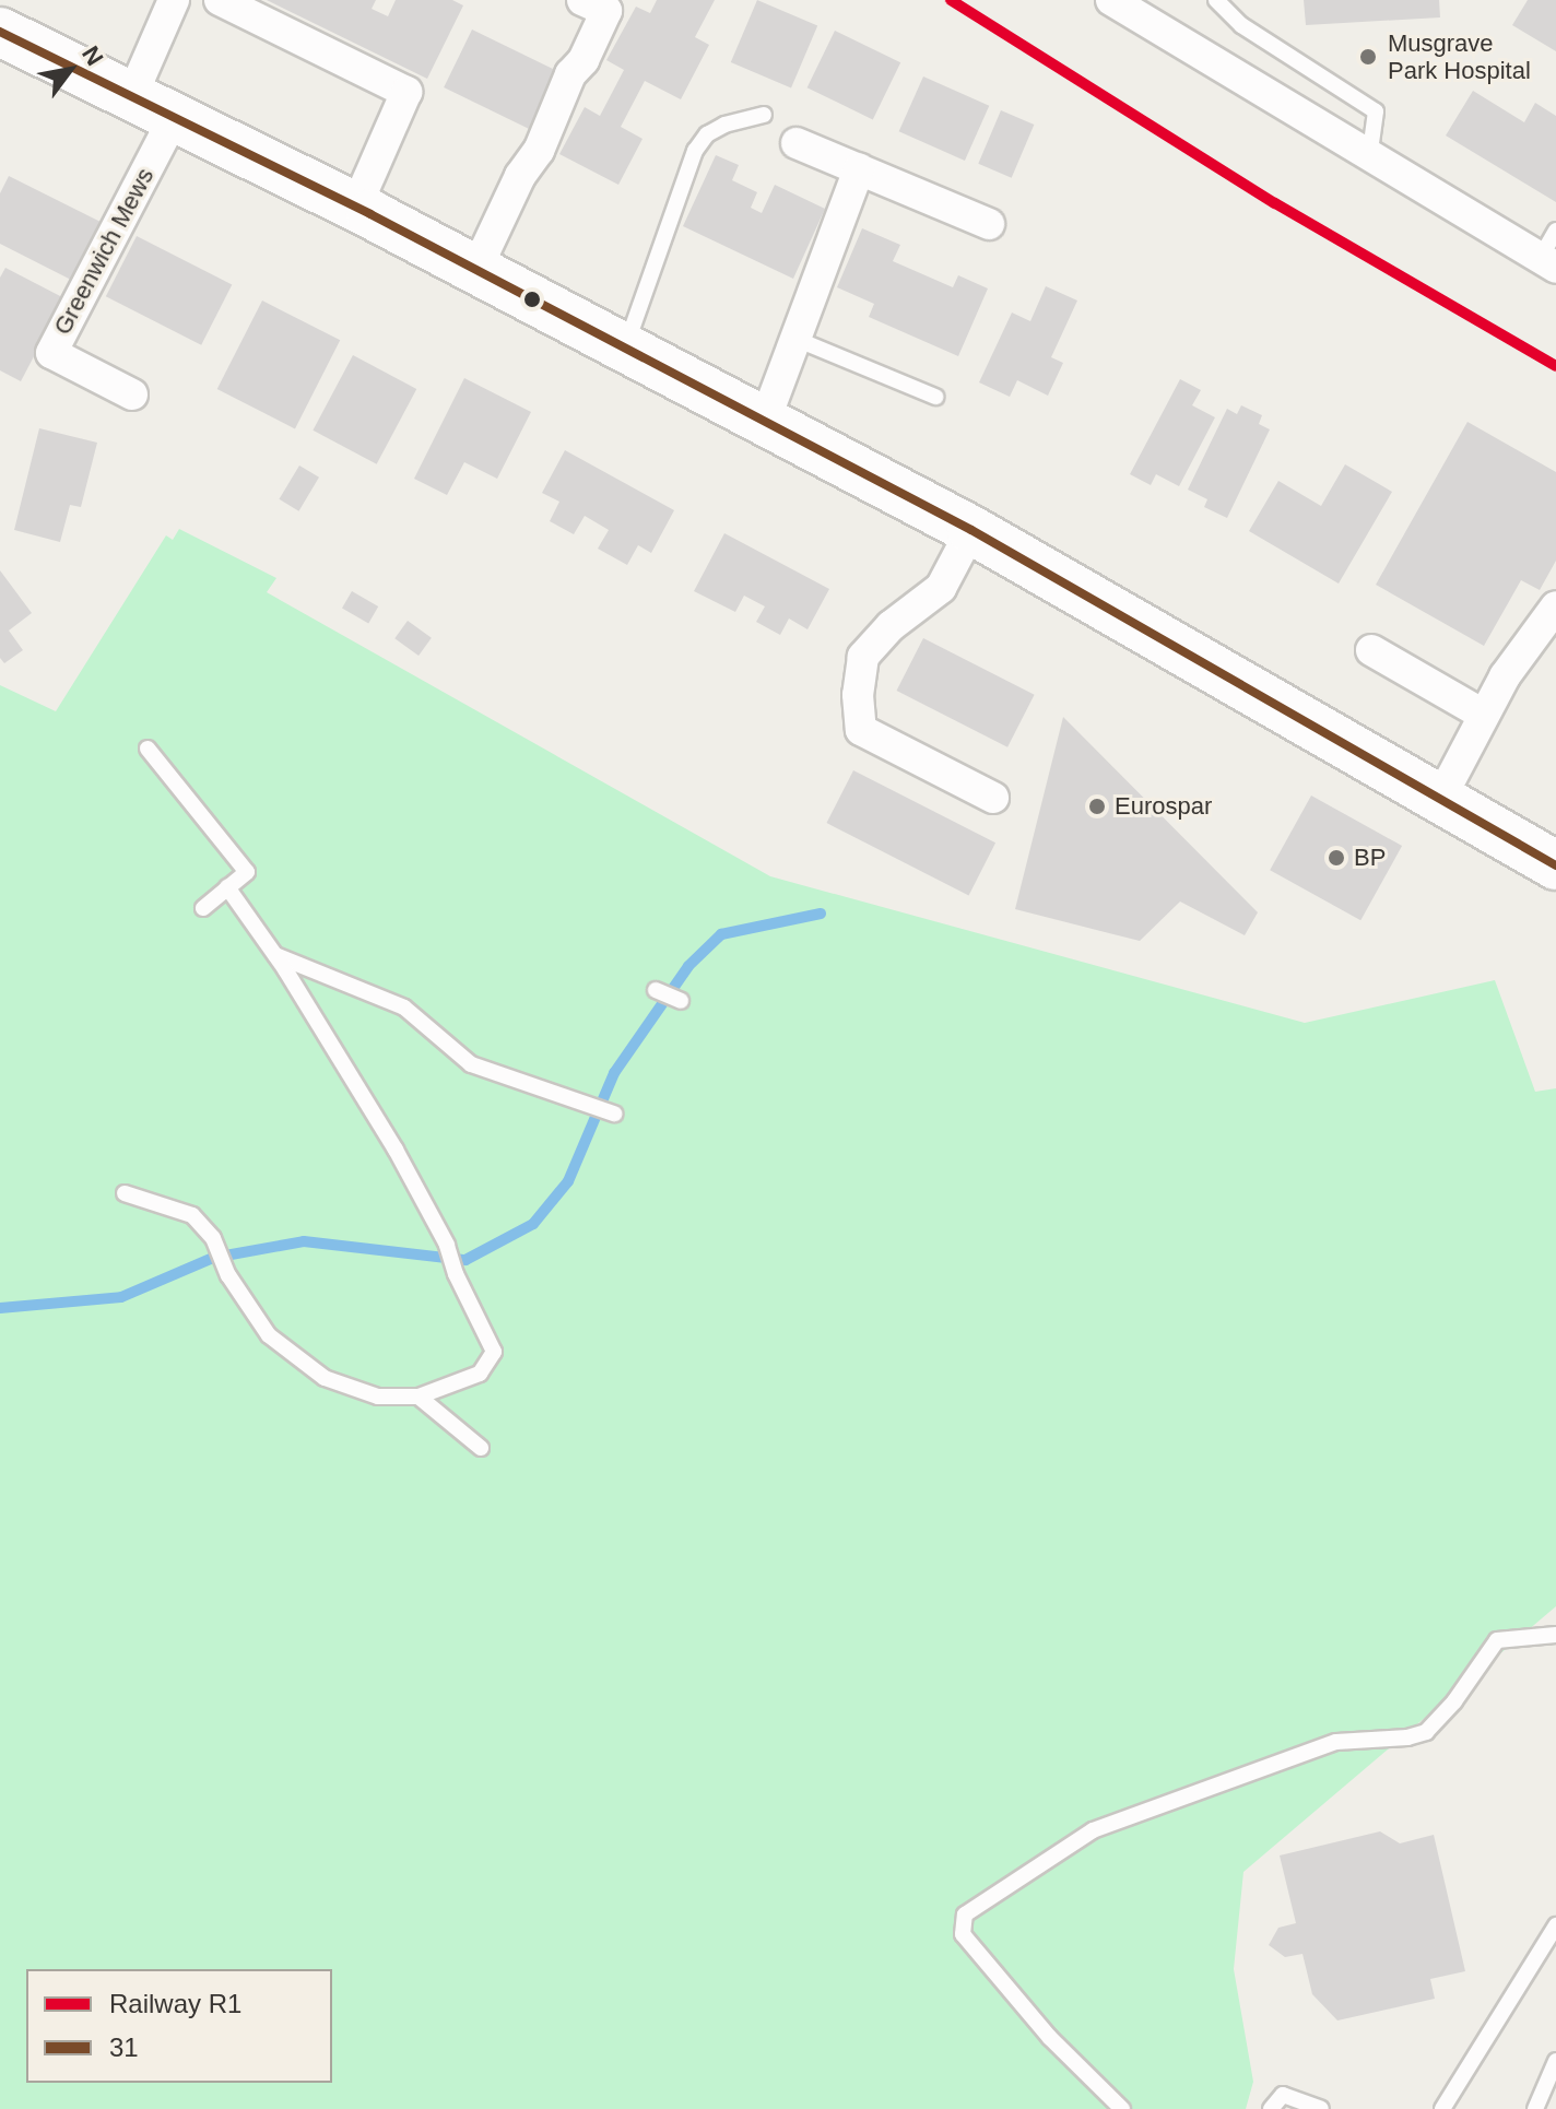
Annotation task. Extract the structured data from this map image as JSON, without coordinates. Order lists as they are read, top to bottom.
{
  "streets": {
    "street": ["Greenwich Mews"]
  },
  "places": ["Musgrave Park Hospital", "Eurospar", "BP"],
  "lines": ["rail line R1", "transit line 31"],
  "legend": ["Railway R1", "31"],
  "north": "top right"
}
